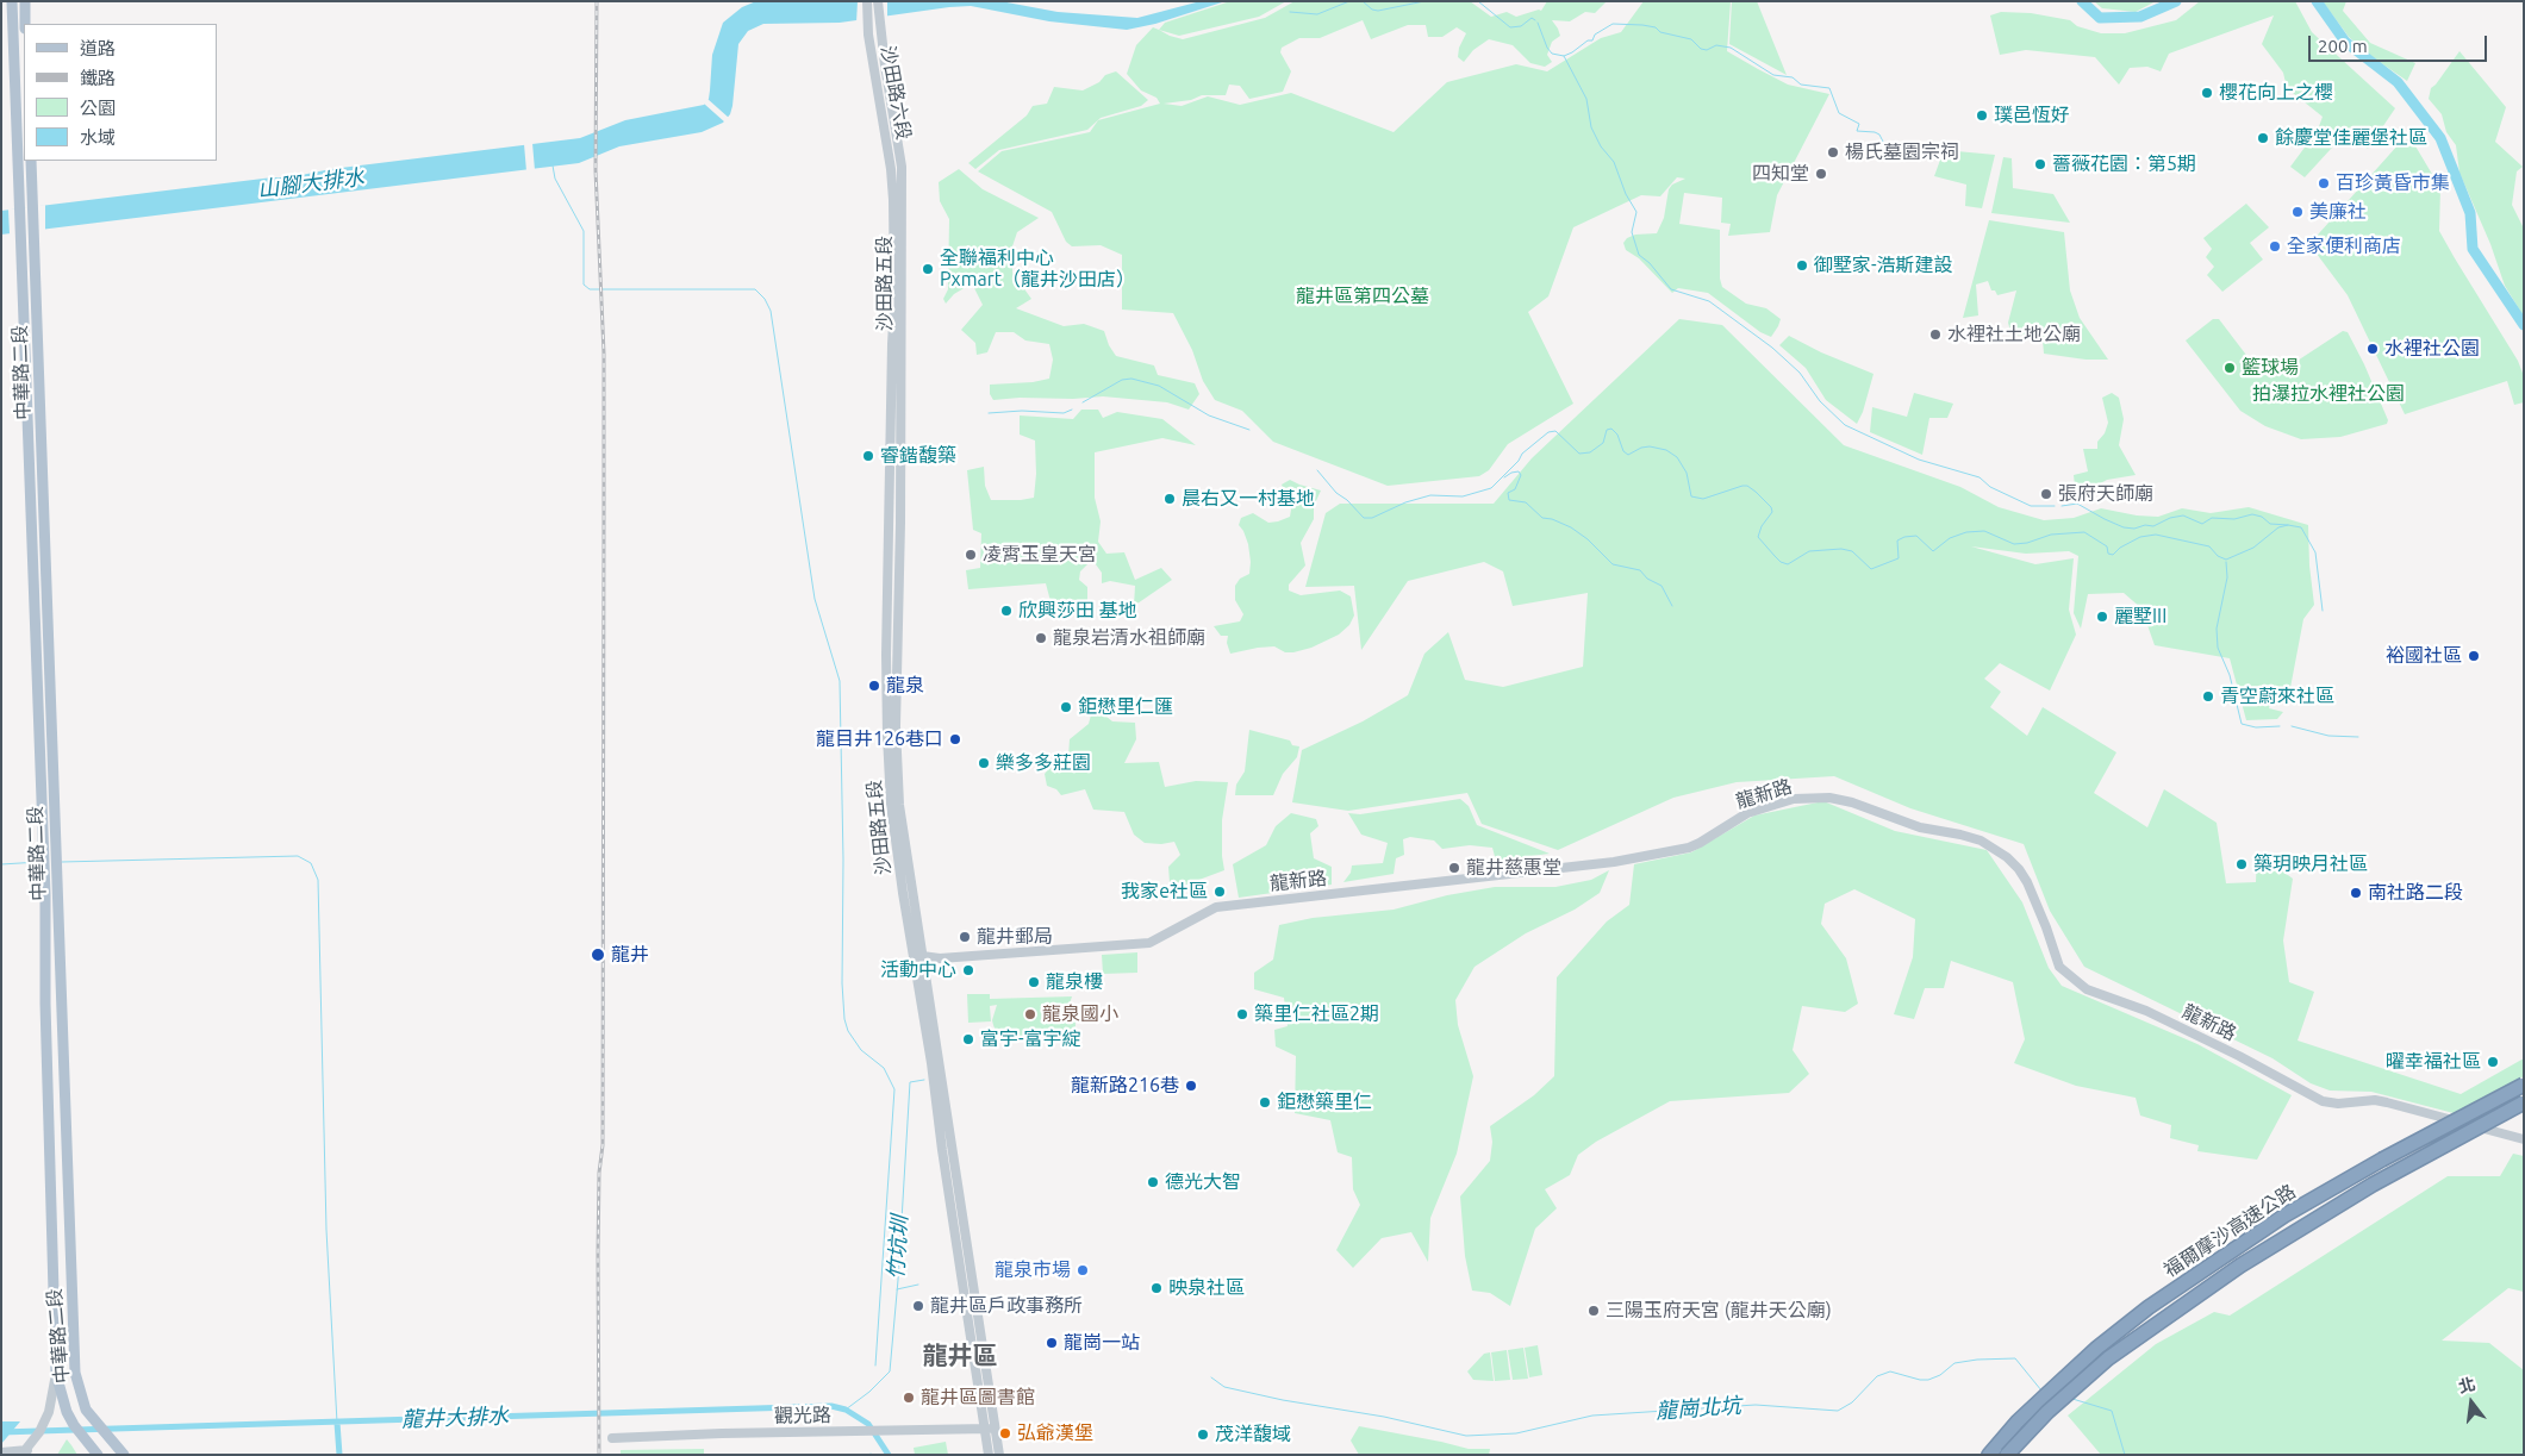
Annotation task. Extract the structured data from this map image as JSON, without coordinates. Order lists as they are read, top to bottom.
{
  "streets": {
    "highway": ["福爾摩沙高速公路"],
    "main road": ["中華路二段"],
    "street": [
      "沙田路六段",
      "沙田路五段",
      "龍新路",
      "觀光路"
    ]
  },
  "crossings": [
    ["沙田路六段", "沙田路五段"],
    ["沙田路五段", "龍新路"],
    ["沙田路五段", "觀光路"]
  ],
  "districts": ["龍井區"],
  "water": [
    "山腳大排水",
    "竹坑圳",
    "龍崗北坑",
    "龍井大排水"
  ],
  "parks": ["龍井區第四公墓", "拍瀑拉水裡社公園"],
  "places": [
    "櫻花向上之櫻",
    "璞邑恆好",
    "餘慶堂佳麗堡社區",
    "楊氏墓園宗祠",
    "薔薇花園：第5期",
    "四知堂",
    "百珍黃昏市集",
    "美廉社",
    "全家便利商店",
    "御墅家-浩斯建設",
    "全聯福利中心 Pxmart（龍井沙田店）",
    "水裡社土地公廟",
    "水裡社公園",
    "籃球場",
    "睿鍇馥築",
    "張府天師廟",
    "晨右又一村基地",
    "凌霄玉皇天宮",
    "欣興莎田 基地",
    "麗墅III",
    "龍泉岩清水祖師廟",
    "裕國社區",
    "龍泉",
    "青空蔚來社區",
    "鉅懋里仁匯",
    "龍目井126巷口",
    "樂多多莊園",
    "築玥映月社區",
    "龍井慈惠堂",
    "我家e社區",
    "南社路二段",
    "龍井郵局",
    "龍井",
    "活動中心",
    "龍泉樓",
    "龍泉國小",
    "築里仁社區2期",
    "富宇-富宇綻",
    "曜幸福社區",
    "龍新路216巷",
    "鉅懋築里仁",
    "德光大智",
    "龍泉市場",
    "映泉社區",
    "龍井區戶政事務所",
    "三陽玉府天宮 (龍井天公廟)",
    "龍崗一站",
    "龍井區圖書館",
    "弘爺漢堡",
    "茂洋馥域"
  ],
  "legend": [
    "道路",
    "鐵路",
    "公園",
    "水域"
  ],
  "scale_bar": "200 m",
  "north": "top"
}
